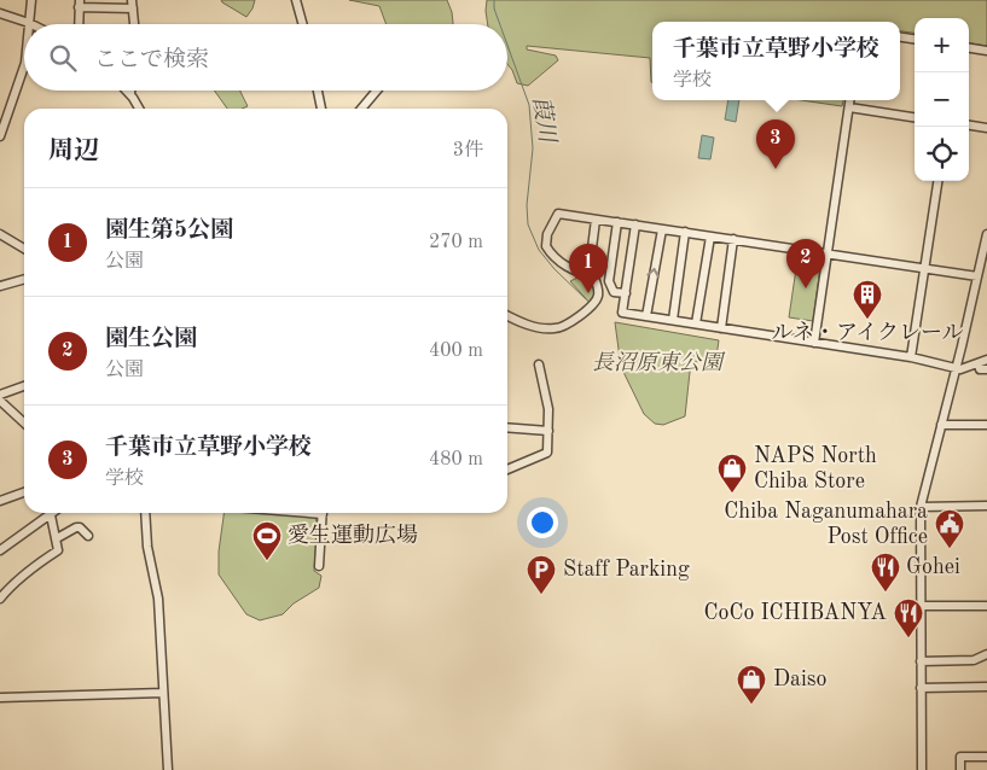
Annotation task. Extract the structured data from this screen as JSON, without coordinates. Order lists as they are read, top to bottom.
{
  "water": ["葭川"],
  "parks": ["長沼原東公園"],
  "places": {
    "building": ["ルネ・アイクレール"],
    "shop": ["NAPS North Chiba Store", "Daiso"],
    "public building": ["Chiba Naganumahara Post Office"],
    "sports": ["愛生運動広場"],
    "restaurant": ["Gohei", "CoCo ICHIBANYA"],
    "parking": ["Staff Parking"]
  },
  "page": {
    "map_buttons": ["+", "−"],
    "popup": ["千葉市立草野小学校", "学校"],
    "search": "ここで検索",
    "heading": ["周辺", "3件"],
    "pins": ["3", "2", "1"],
    "list": [
      {
        "mark": "1",
        "name": "園生第5公園",
        "note": "公園",
        "value": "270 m"
      },
      {
        "mark": "2",
        "name": "園生公園",
        "note": "公園",
        "value": "400 m"
      },
      {
        "mark": "3",
        "name": "千葉市立草野小学校",
        "note": "学校",
        "value": "480 m"
      }
    ]
  }
}
